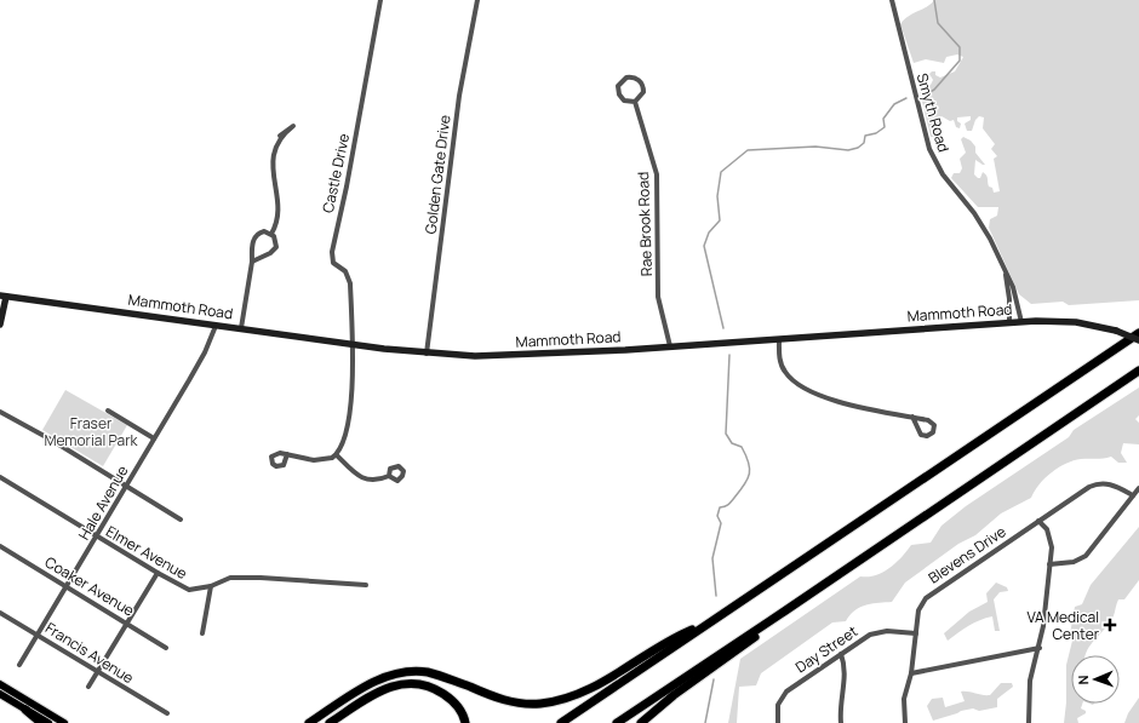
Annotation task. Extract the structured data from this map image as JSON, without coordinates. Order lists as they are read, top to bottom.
{
  "streets": {
    "main road": ["Mammoth Road"],
    "street": [
      "Smyth Road",
      "Castle Drive",
      "Golden Gate Drive",
      "Rae Brook Road",
      "Hale Avenue",
      "Elmer Avenue",
      "Blevens Drive",
      "Coaker Avenue",
      "Day Street",
      "Francis Avenue"
    ]
  },
  "crossings": [
    ["Smyth Road", "Mammoth Road"],
    ["Castle Drive", "Mammoth Road"],
    ["Golden Gate Drive", "Mammoth Road"],
    ["Rae Brook Road", "Mammoth Road"],
    ["Mammoth Road", "Hale Avenue"],
    ["Hale Avenue", "Elmer Avenue"],
    ["Hale Avenue", "Coaker Avenue"],
    ["Hale Avenue", "Francis Avenue"],
    ["Blevens Drive", "Day Street"]
  ],
  "parks": ["Fraser Memorial Park"],
  "places": {
    "health": ["VA Medical Center"]
  },
  "north": "left"
}
